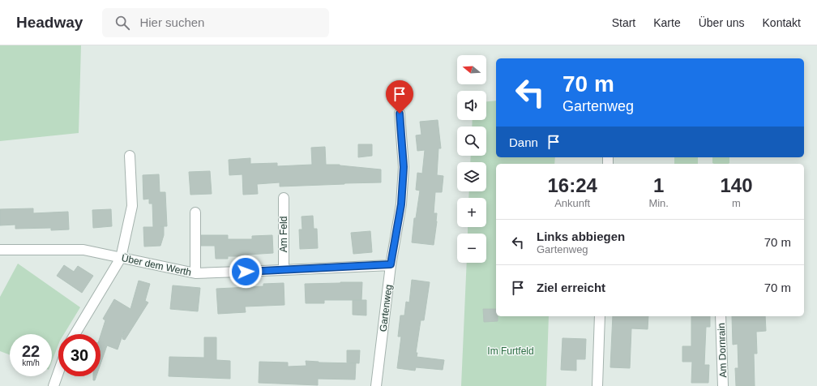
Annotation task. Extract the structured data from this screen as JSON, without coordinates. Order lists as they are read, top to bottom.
{
  "streets": {
    "street": [
      "Am Feld",
      "Über dem Werth",
      "Gartenweg",
      "Am Dornrain"
    ]
  },
  "crossings": [
    ["Am Feld", "Über dem Werth"],
    ["Über dem Werth", "Gartenweg"]
  ],
  "parks": ["Im Furtfeld"],
  "north": "left",
  "page": {
    "header": "Headway",
    "search": "Hier suchen",
    "nav": [
      "Start",
      "Karte",
      "Über uns",
      "Kontakt"
    ],
    "map_buttons": ["+", "−"],
    "turn": ["70 m", "Gartenweg"],
    "then": "Dann",
    "eta": [
      "16:24",
      "Ankunft",
      "1",
      "Min.",
      "140",
      "m"
    ],
    "list": [
      {
        "name": "Links abbiegen",
        "note": "Gartenweg",
        "value": "70 m"
      },
      {
        "name": "Ziel erreicht",
        "value": "70 m"
      }
    ],
    "speed": "22 km/h",
    "limit": "30"
  }
}
